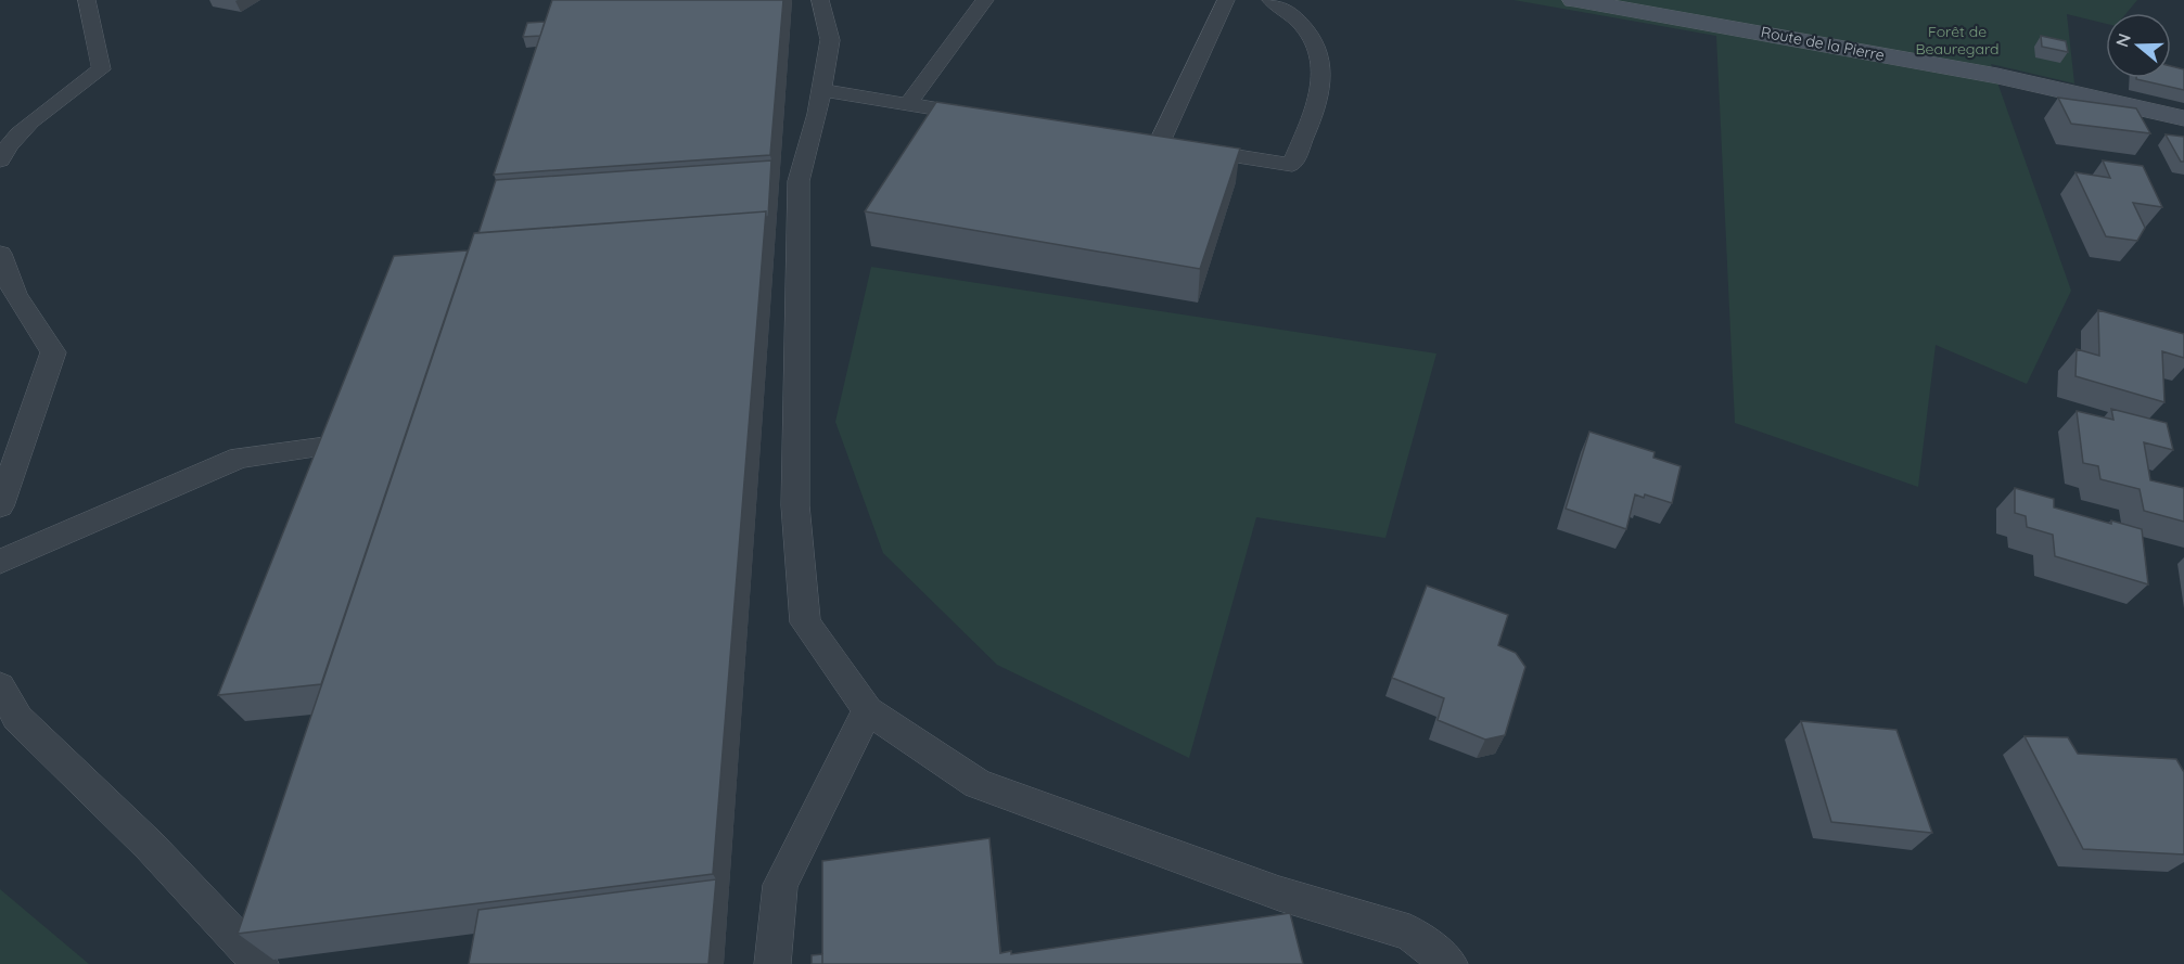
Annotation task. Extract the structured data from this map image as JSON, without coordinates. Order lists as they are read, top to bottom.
{
  "streets": {
    "street": ["Route de la Pierre"]
  },
  "parks": ["Forêt de Beauregard"],
  "north": "left"
}
